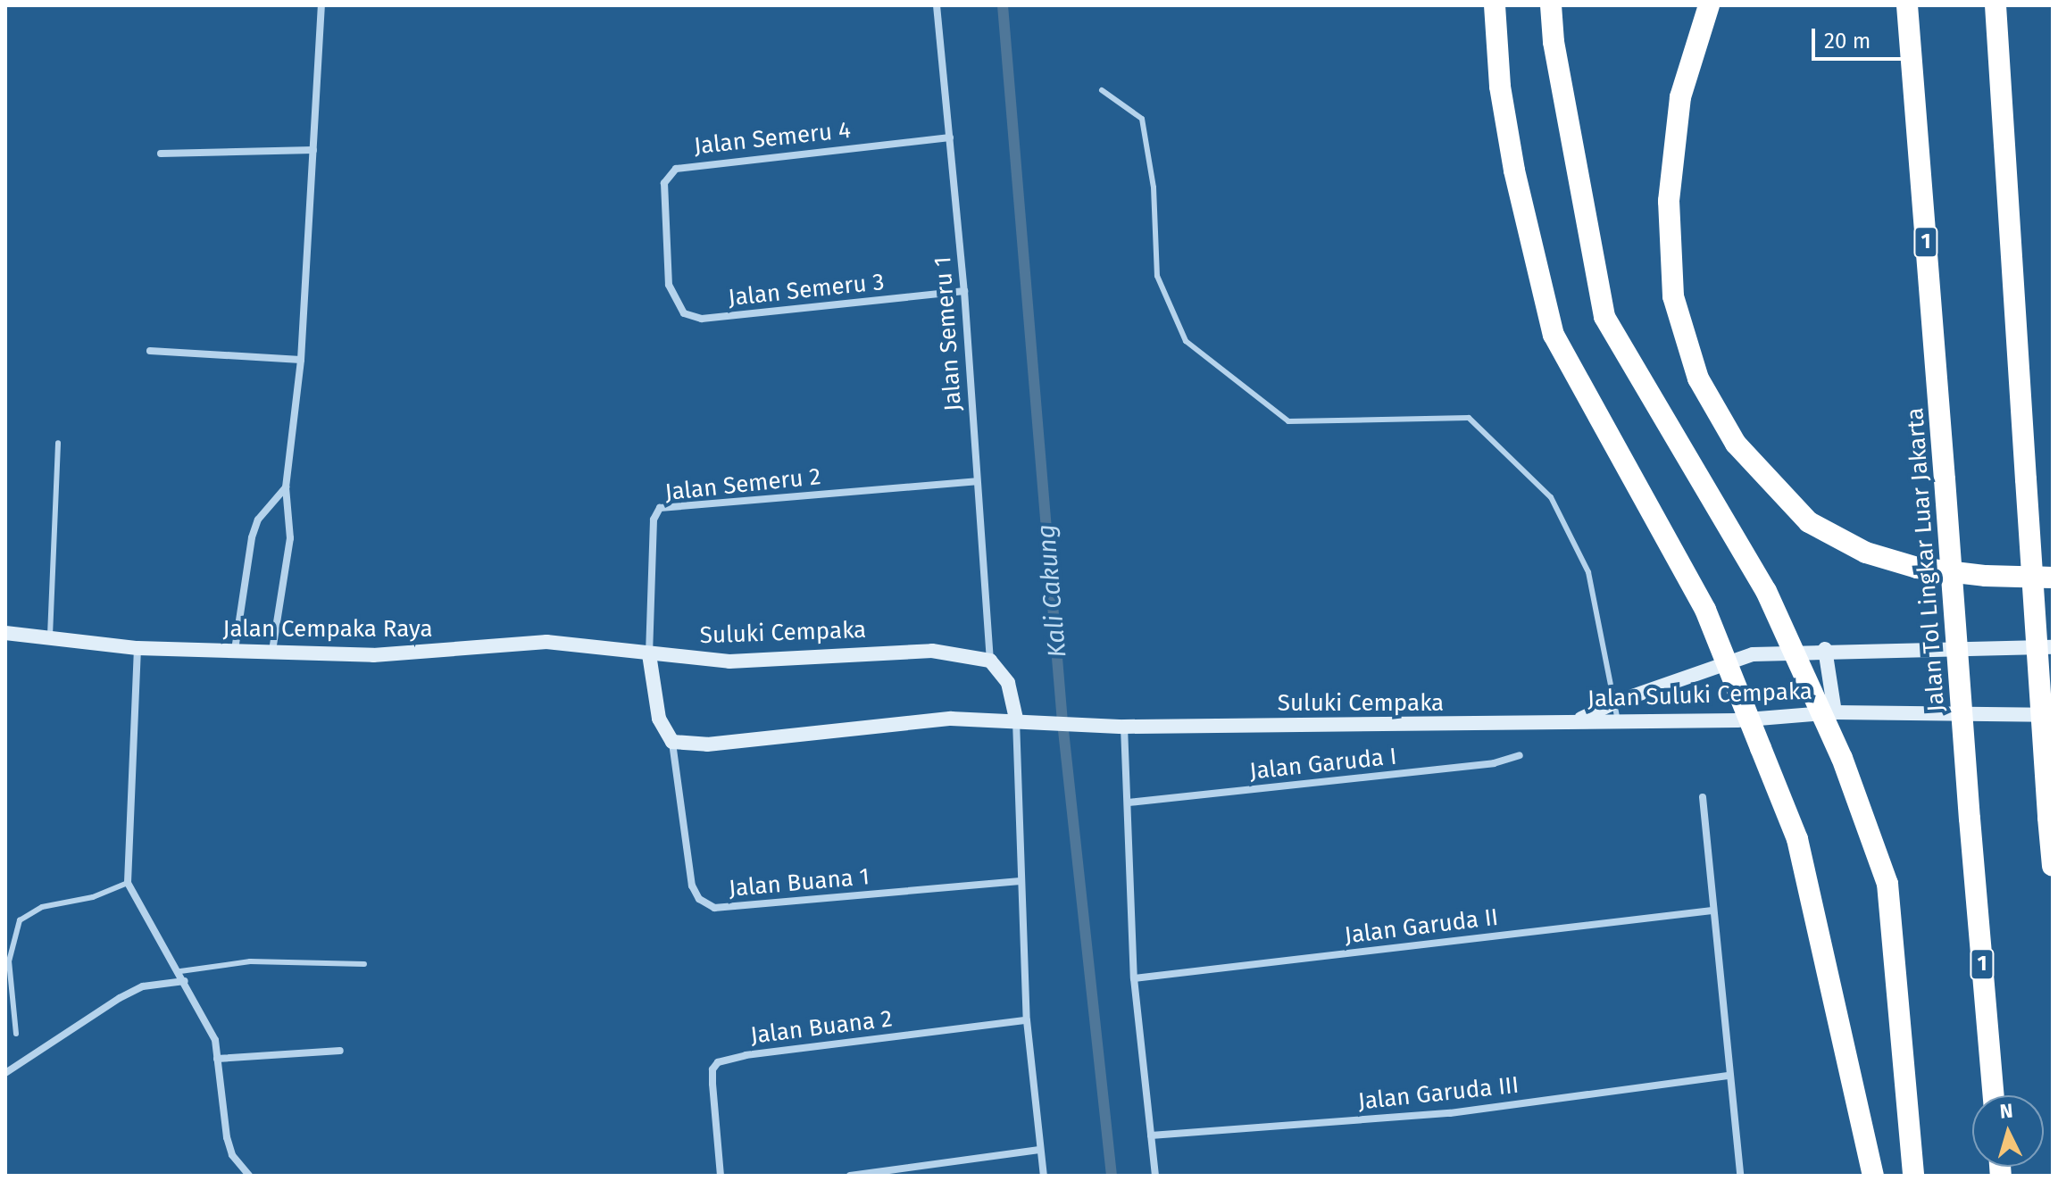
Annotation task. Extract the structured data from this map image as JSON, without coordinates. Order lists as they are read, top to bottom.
{
  "streets": {
    "highway": ["1", "Jalan Tol Lingkar Luar Jakarta"],
    "street": [
      "Jalan Semeru 4",
      "Jalan Semeru 3",
      "Jalan Semeru 1",
      "Jalan Semeru 2",
      "Jalan Cempaka Raya",
      "Suluki Cempaka",
      "Jalan Suluki Cempaka",
      "Jalan Garuda I",
      "Jalan Buana 1",
      "Jalan Garuda II",
      "Jalan Buana 2",
      "Jalan Garuda III"
    ]
  },
  "crossings": [
    ["Jalan Semeru 4", "Jalan Semeru 3"],
    ["Jalan Semeru 4", "Jalan Semeru 1"],
    ["Jalan Semeru 3", "Jalan Semeru 1"],
    ["Jalan Semeru 1", "Jalan Semeru 2"],
    ["Jalan Semeru 1", "Suluki Cempaka"],
    ["Jalan Semeru 2", "Jalan Cempaka Raya"],
    ["Jalan Semeru 2", "Suluki Cempaka"],
    ["Jalan Cempaka Raya", "Suluki Cempaka"],
    ["Suluki Cempaka", "Jalan Suluki Cempaka"],
    ["Suluki Cempaka", "Jalan Buana 1"]
  ],
  "water": ["Kali Cakung"],
  "scale_bar": "20 m",
  "north": "top"
}
